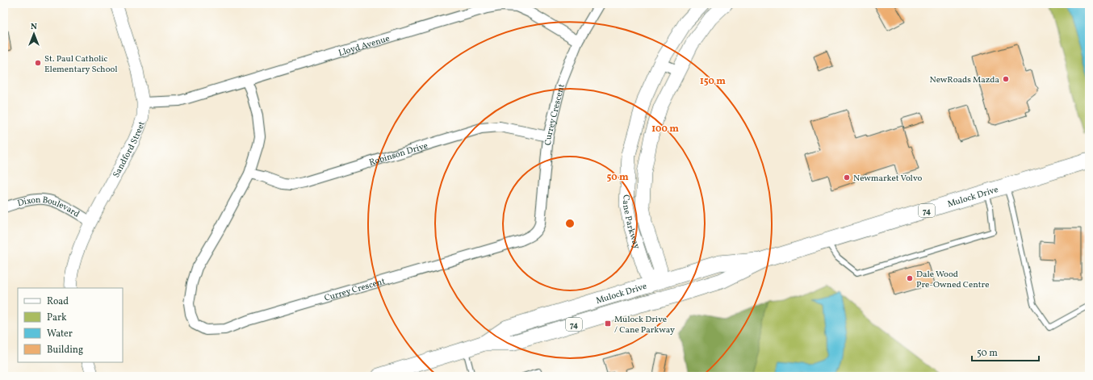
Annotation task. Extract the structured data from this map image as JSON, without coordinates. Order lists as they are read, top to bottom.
{
  "streets": {
    "main road": ["Mulock Drive", "74", "Cane Parkway"],
    "street": [
      "Lloyd Avenue",
      "Currey Crescent",
      "Sandford Street",
      "Robinson Drive",
      "Dixon Boulevard"
    ]
  },
  "crossings": [
    ["Lloyd Avenue", "Currey Crescent"],
    ["Lloyd Avenue", "Sandford Street"],
    ["Currey Crescent", "Robinson Drive"],
    ["Sandford Street", "Dixon Boulevard"],
    ["Mulock Drive", "Cane Parkway"]
  ],
  "places": {
    "other": [
      "St. Paul Catholic Elementary School",
      "NewRoads Mazda",
      "Newmarket Volvo",
      "Dale Wood Pre-Owned Centre"
    ],
    "transit": ["Mulock Drive / Cane Parkway"]
  },
  "legend": [
    "Road",
    "Park",
    "Water",
    "Building"
  ],
  "scale_bar": "50 m",
  "north": "top",
  "rings": ["150 m", "100 m", "50 m"]
}
